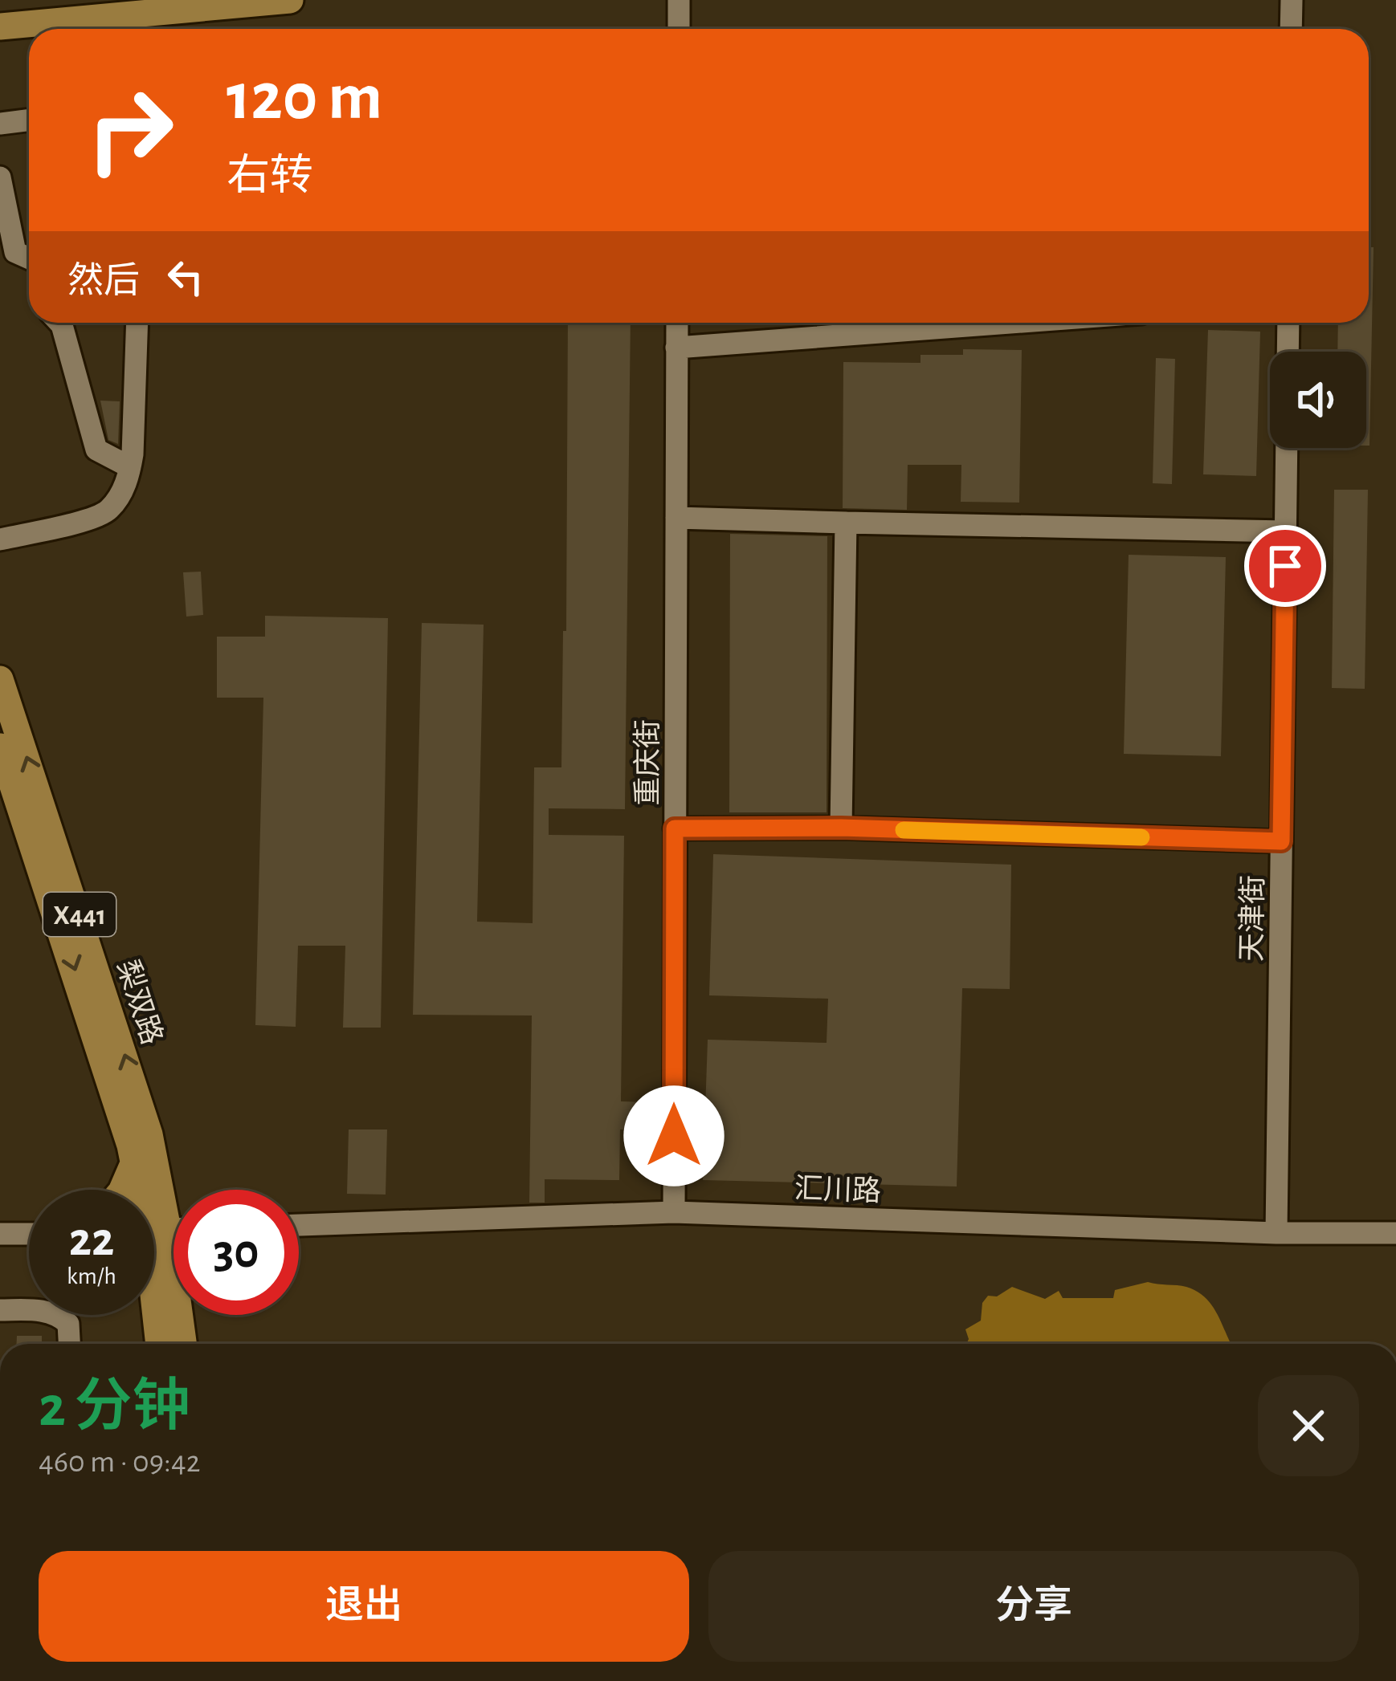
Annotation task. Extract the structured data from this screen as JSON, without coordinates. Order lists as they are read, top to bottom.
{
  "streets": {
    "main road": ["X441", "梨双路"],
    "street": ["重庆街", "天津街", "汇川路"]
  },
  "crossings": [
    ["重庆街", "汇川路"],
    ["天津街", "汇川路"]
  ],
  "page": {
    "turn": ["120 m", "右转"],
    "then": "然后",
    "speed": "22 km/h",
    "limit": "30",
    "heading": ["2 分钟", "460 m · 09:42"],
    "buttons": ["退出", "分享"]
  }
}
